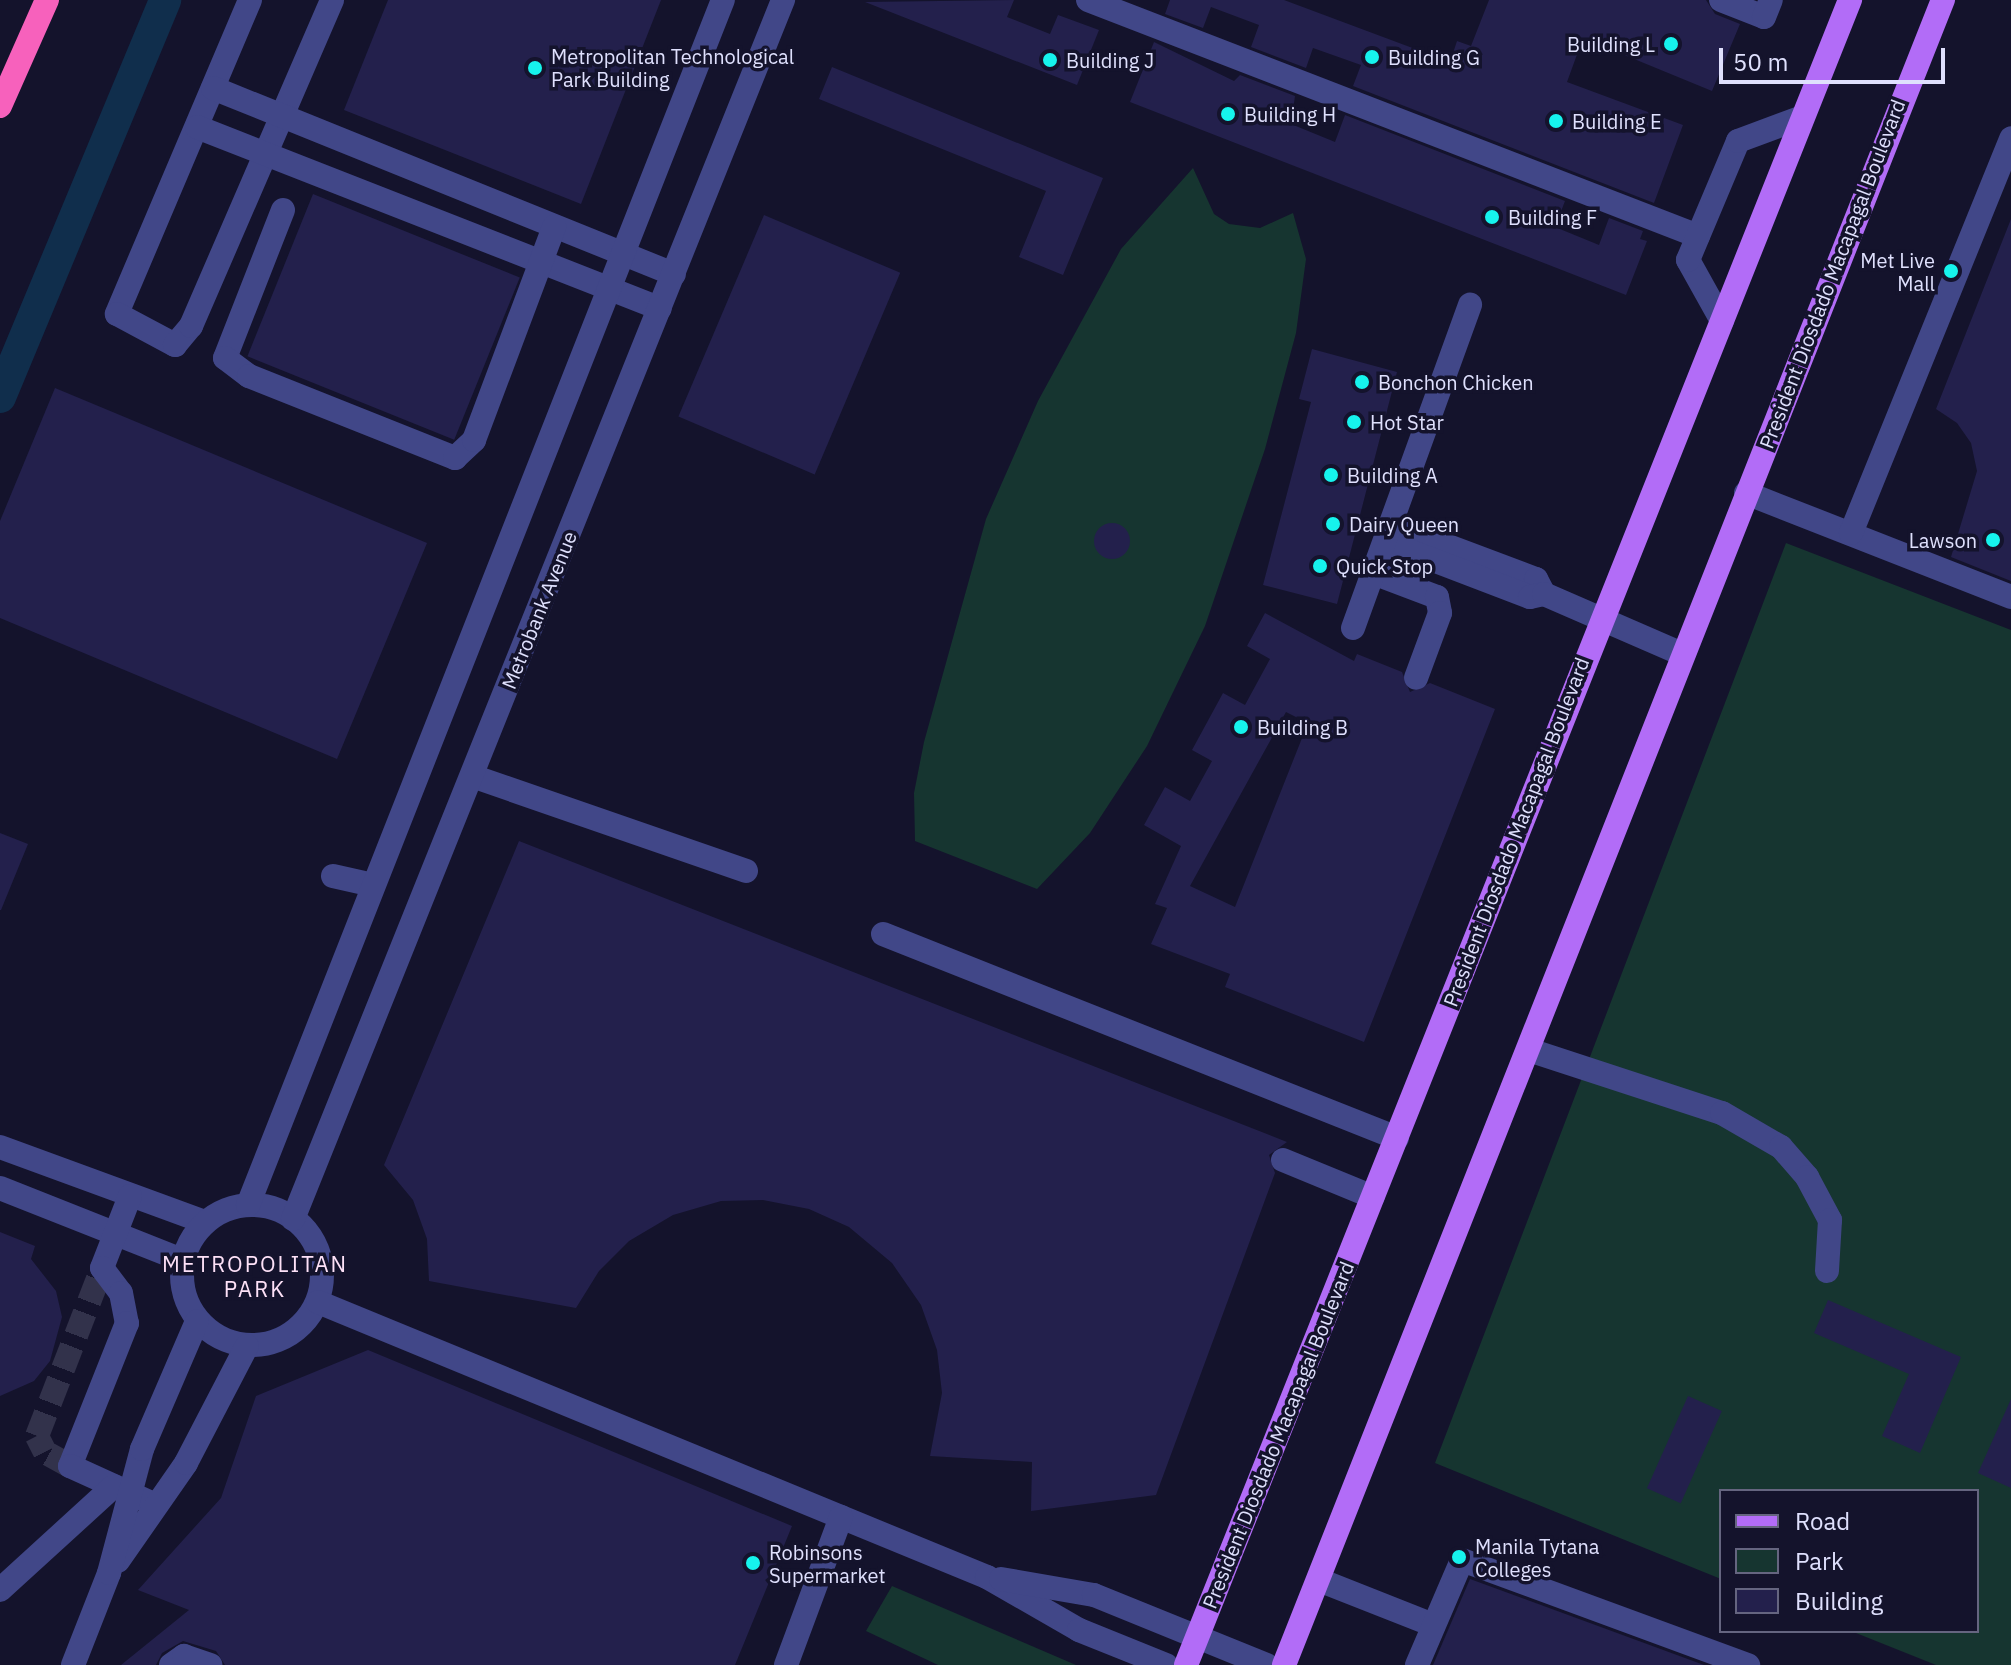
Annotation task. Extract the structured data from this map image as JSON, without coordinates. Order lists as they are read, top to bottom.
{
  "streets": {
    "main road": ["President Diosdado Macapagal Boulevard"],
    "street": ["Metrobank Avenue"]
  },
  "districts": ["METROPOLITAN PARK"],
  "places": [
    "Building L",
    "Building G",
    "Building J",
    "Metropolitan Technological Park Building",
    "Building H",
    "Building E",
    "Building F",
    "Met Live Mall",
    "Bonchon Chicken",
    "Hot Star",
    "Building A",
    "Dairy Queen",
    "Lawson",
    "Quick Stop",
    "Building B",
    "Manila Tytana Colleges",
    "Robinsons Supermarket"
  ],
  "legend": ["Road", "Park", "Building"],
  "scale_bar": "50 m"
}
